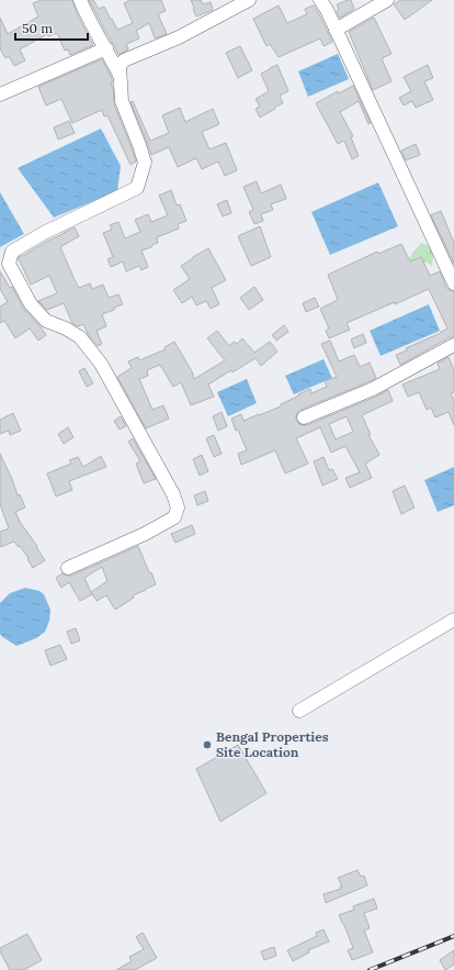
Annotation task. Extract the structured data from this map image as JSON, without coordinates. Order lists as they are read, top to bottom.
{
  "places": ["Bengal Properties Site Location"],
  "scale_bar": "50 m"
}
